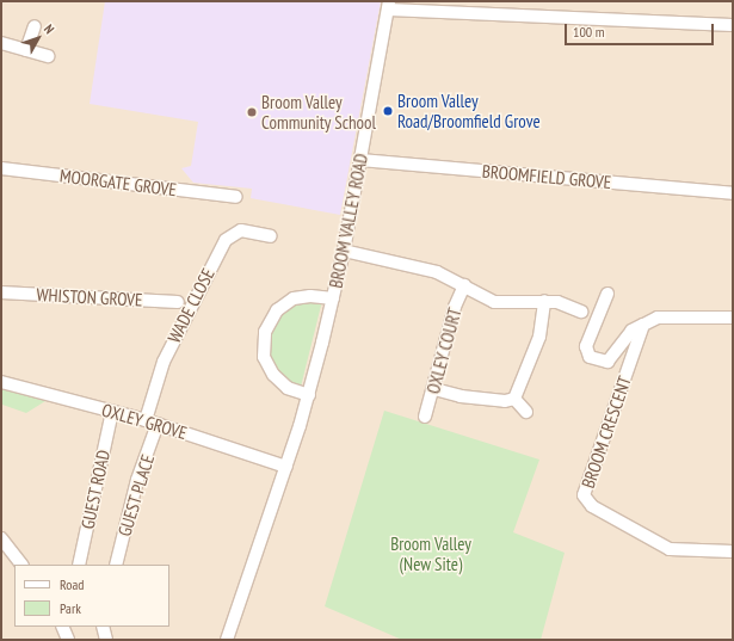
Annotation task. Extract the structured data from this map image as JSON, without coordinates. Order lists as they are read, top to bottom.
{
  "streets": {
    "street": [
      "BROOMFIELD GROVE",
      "MOORGATE GROVE",
      "BROOM VALLEY ROAD",
      "WHISTON GROVE",
      "WADE CLOSE",
      "OXLEY COURT",
      "OXLEY GROVE",
      "BROOM CRESCENT",
      "GUEST ROAD",
      "GUEST PLACE"
    ]
  },
  "crossings": [
    ["BROOMFIELD GROVE", "BROOM VALLEY ROAD"],
    ["BROOM VALLEY ROAD", "OXLEY GROVE"],
    ["WADE CLOSE", "OXLEY GROVE"],
    ["OXLEY GROVE", "GUEST ROAD"],
    ["OXLEY GROVE", "GUEST PLACE"]
  ],
  "parks": ["Broom Valley (New Site)"],
  "places": ["Broom Valley Road/Broomfield Grove", "Broom Valley Community School"],
  "legend": ["Road", "Park"],
  "scale_bar": "100 m",
  "north": "top right"
}
